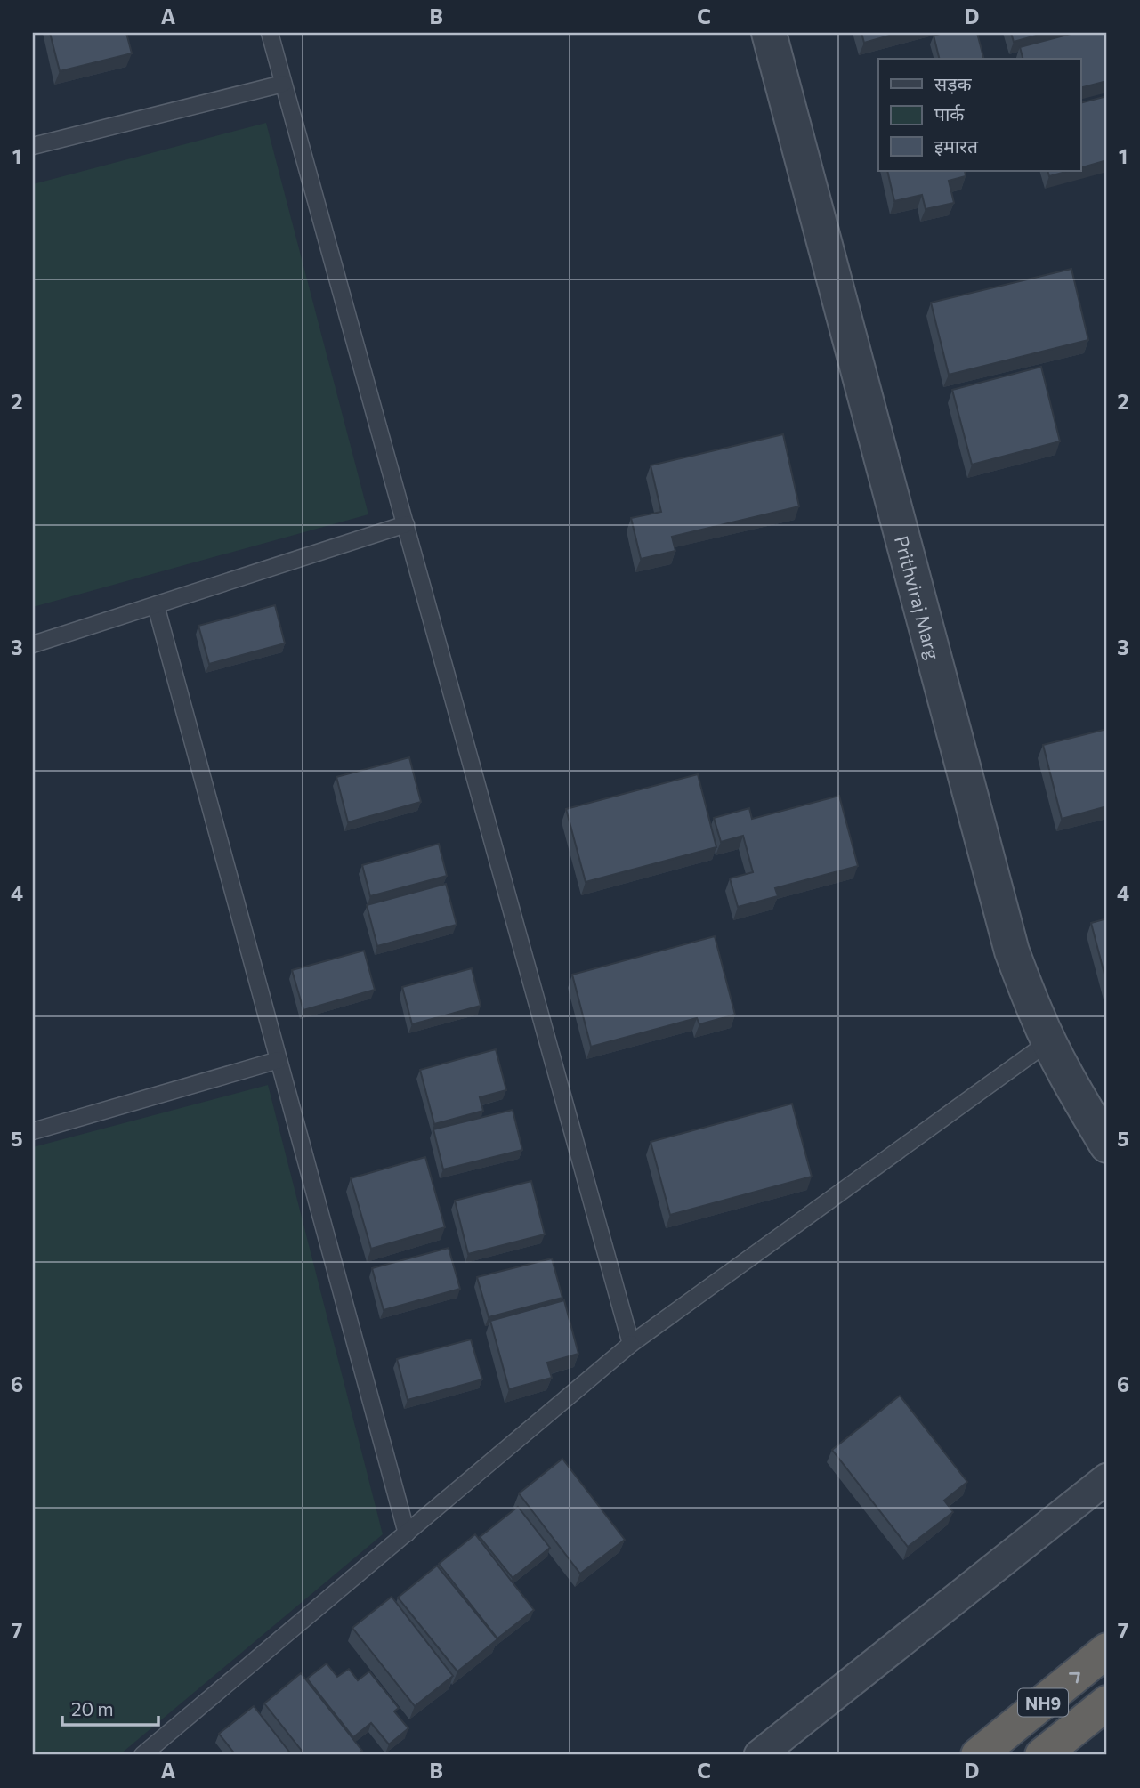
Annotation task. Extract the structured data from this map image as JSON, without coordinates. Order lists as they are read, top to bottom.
{
  "streets": {
    "highway": ["NH9"],
    "street": ["Prithviraj Marg"]
  },
  "legend": ["सड़क", "पार्क", "इमारत"],
  "scale_bar": "20 m",
  "grid": {
    "columns": [
      "A",
      "B",
      "C",
      "D"
    ],
    "rows": [
      "1",
      "2",
      "3",
      "4",
      "5",
      "6",
      "7"
    ]
  }
}
